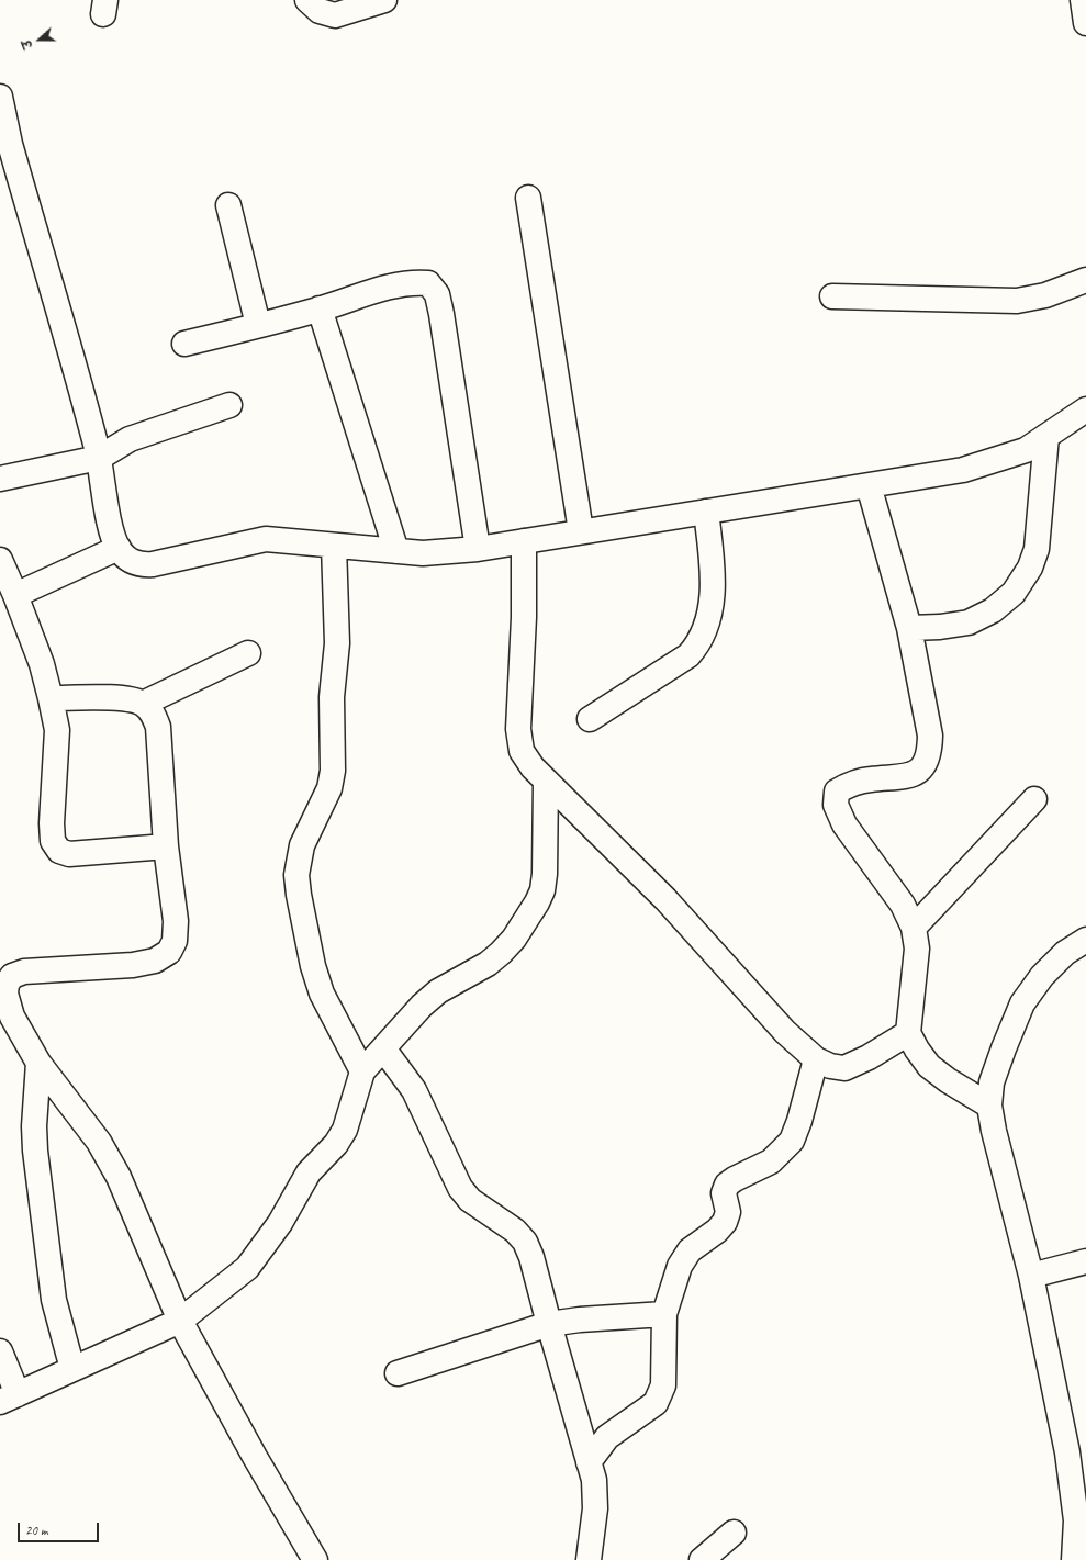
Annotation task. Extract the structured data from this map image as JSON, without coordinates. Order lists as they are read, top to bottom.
{
  "scale_bar": "20 m",
  "north": "left"
}
